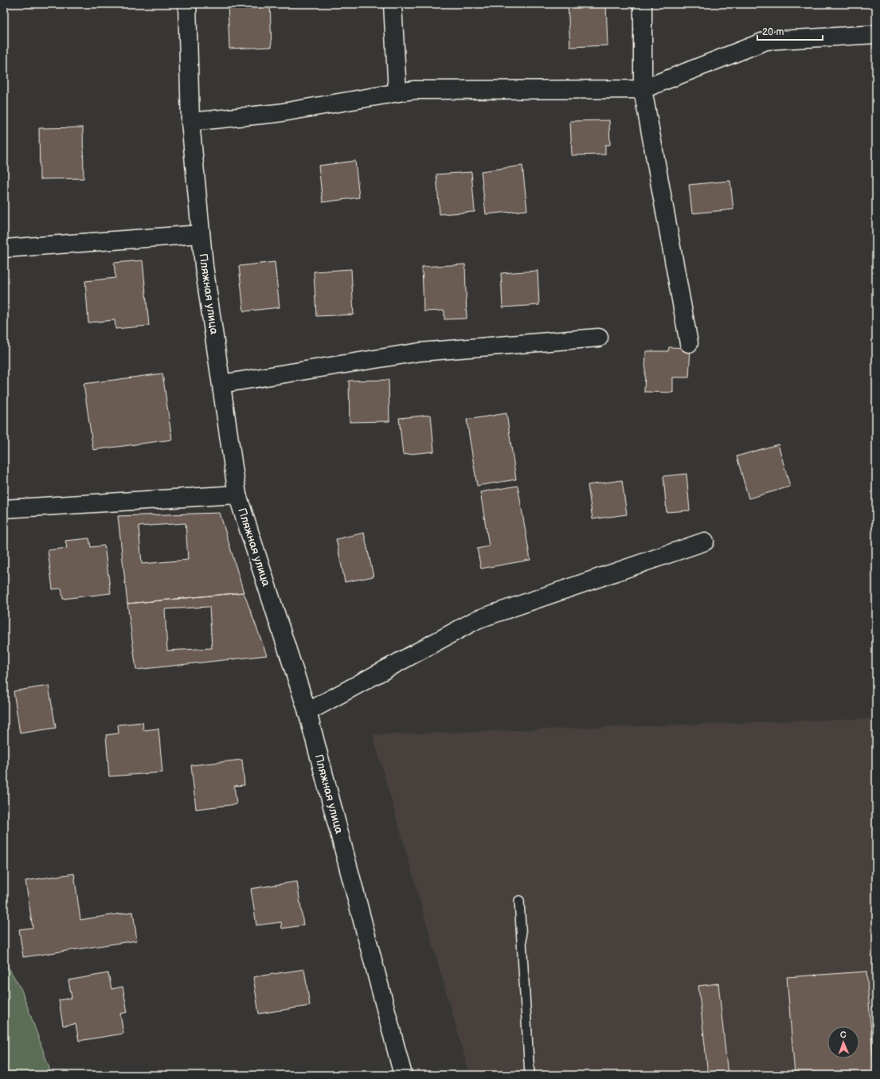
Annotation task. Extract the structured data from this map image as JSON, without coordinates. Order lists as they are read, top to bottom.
{
  "streets": {
    "street": ["Пляжная улица"]
  },
  "scale_bar": "20 m",
  "north": "top"
}
